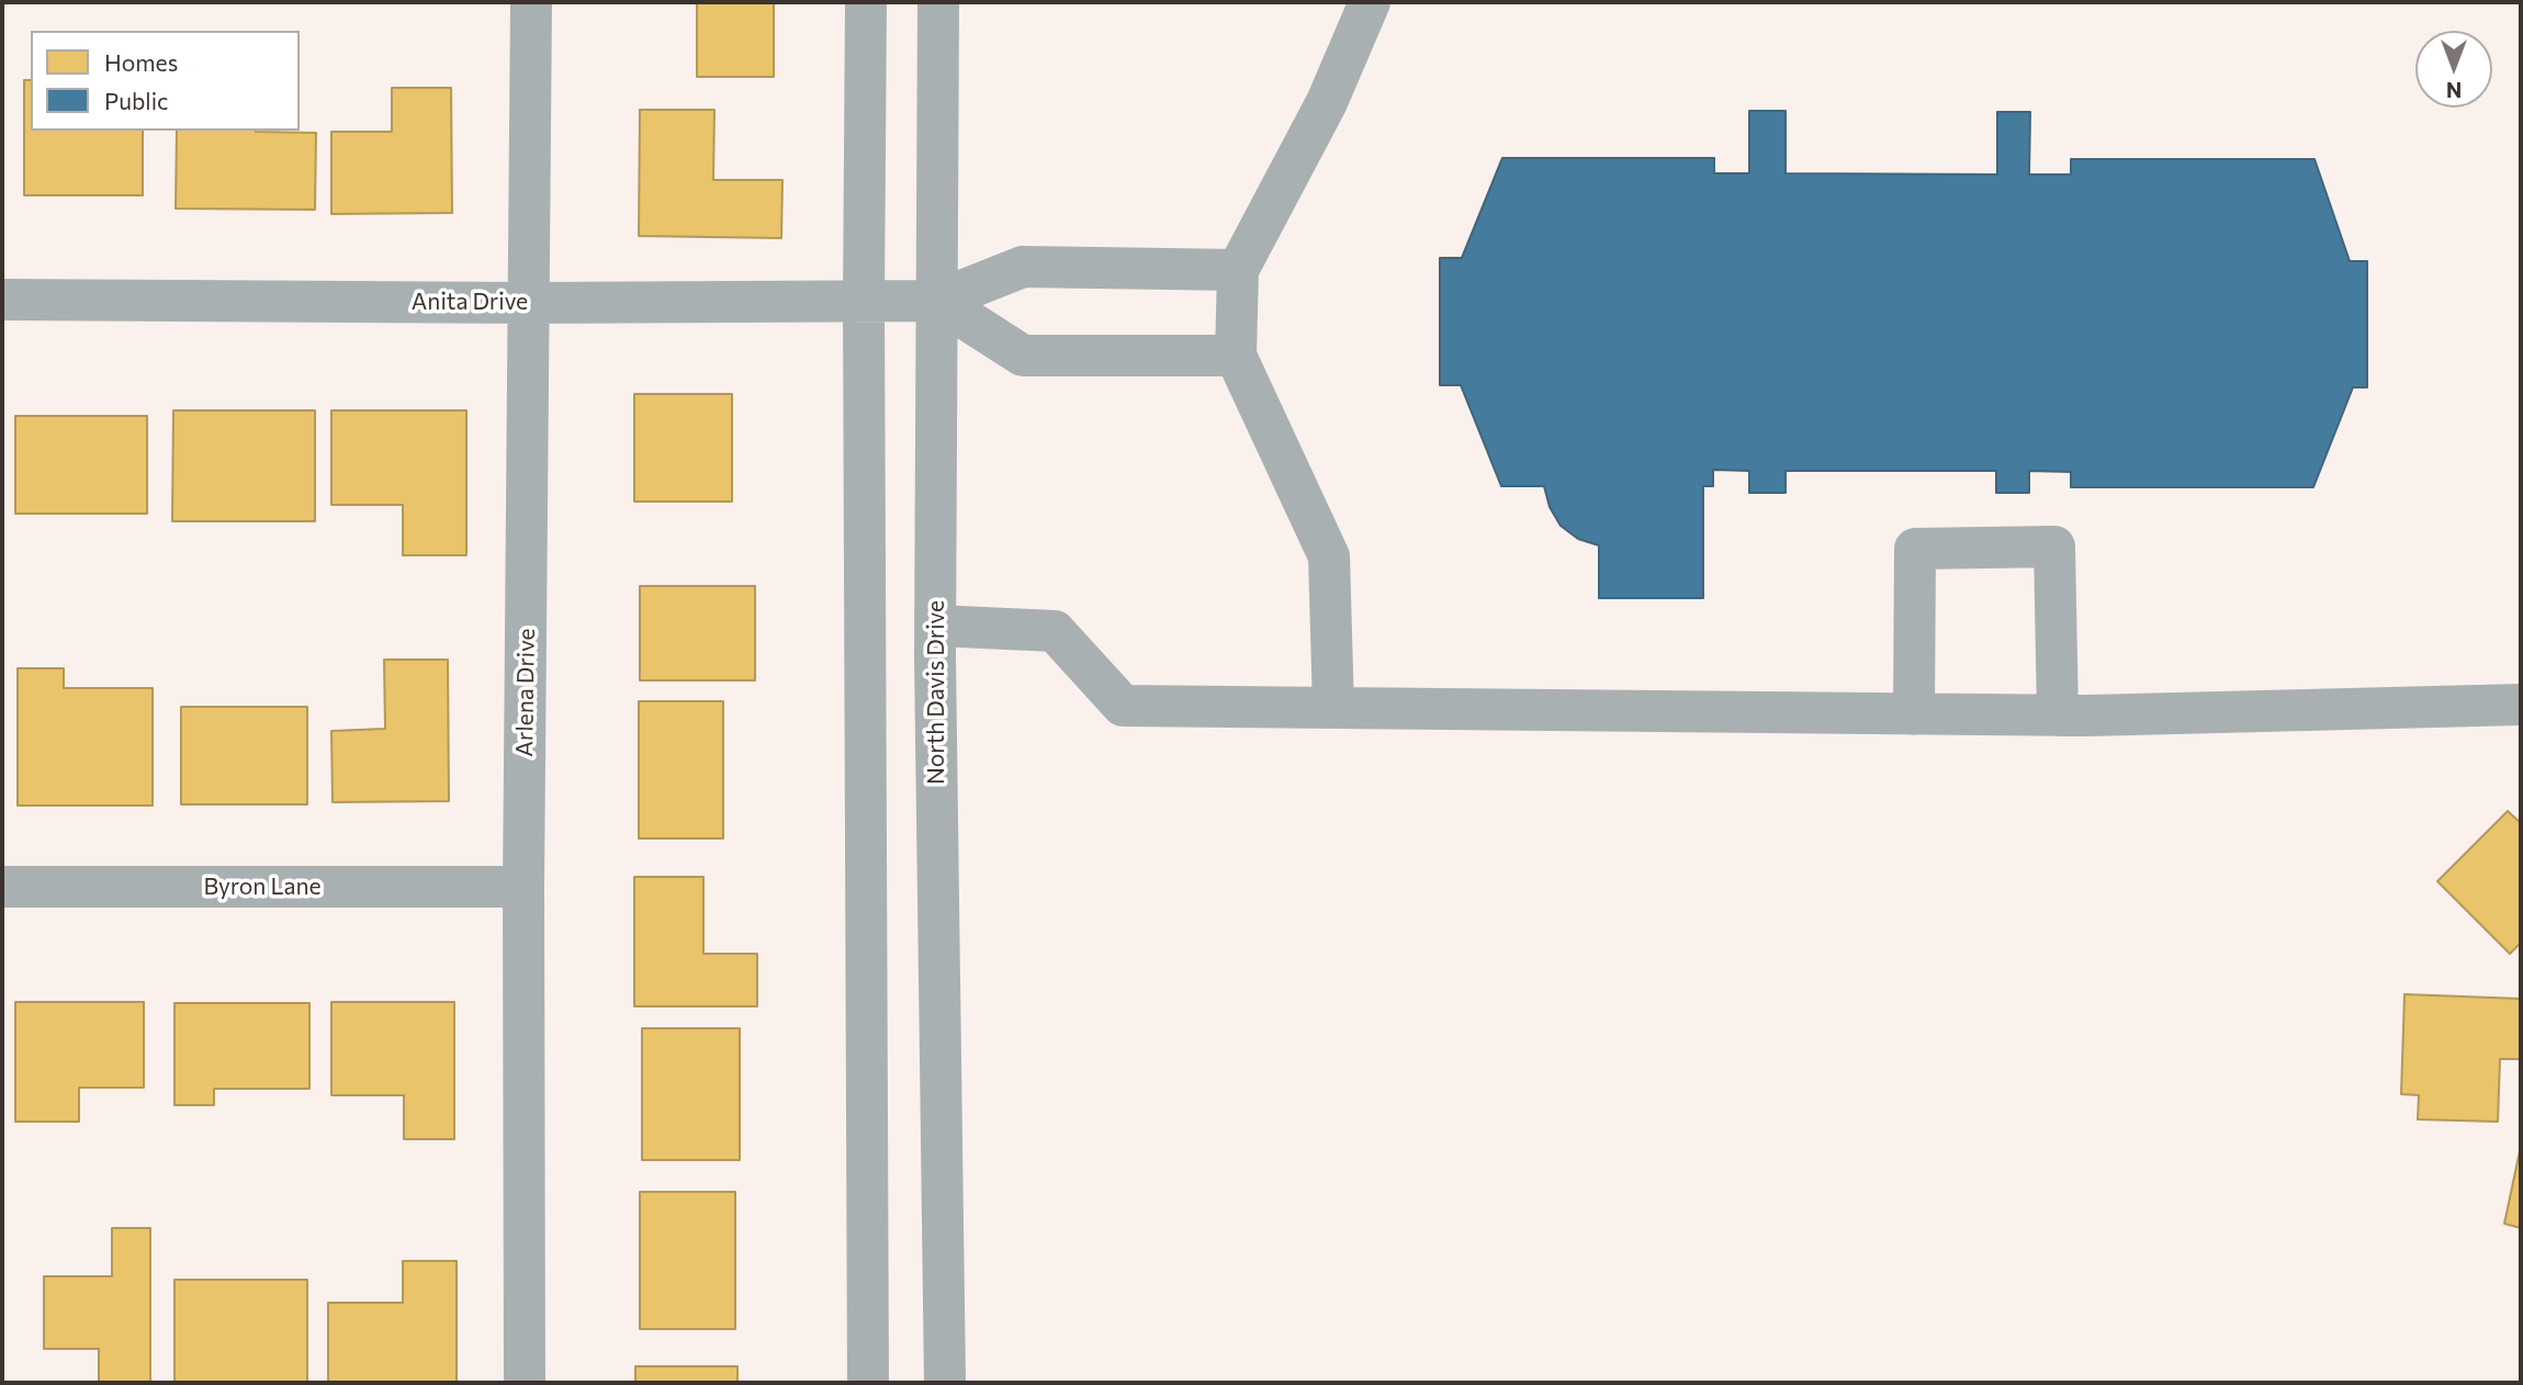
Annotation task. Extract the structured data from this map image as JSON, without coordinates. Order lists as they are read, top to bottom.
{
  "streets": {
    "street": [
      "Anita Drive",
      "Arlena Drive",
      "North Davis Drive",
      "Byron Lane"
    ]
  },
  "crossings": [
    ["Anita Drive", "Arlena Drive"],
    ["Anita Drive", "North Davis Drive"],
    ["Arlena Drive", "Byron Lane"]
  ],
  "legend": ["Homes", "Public"],
  "north": "bottom"
}
